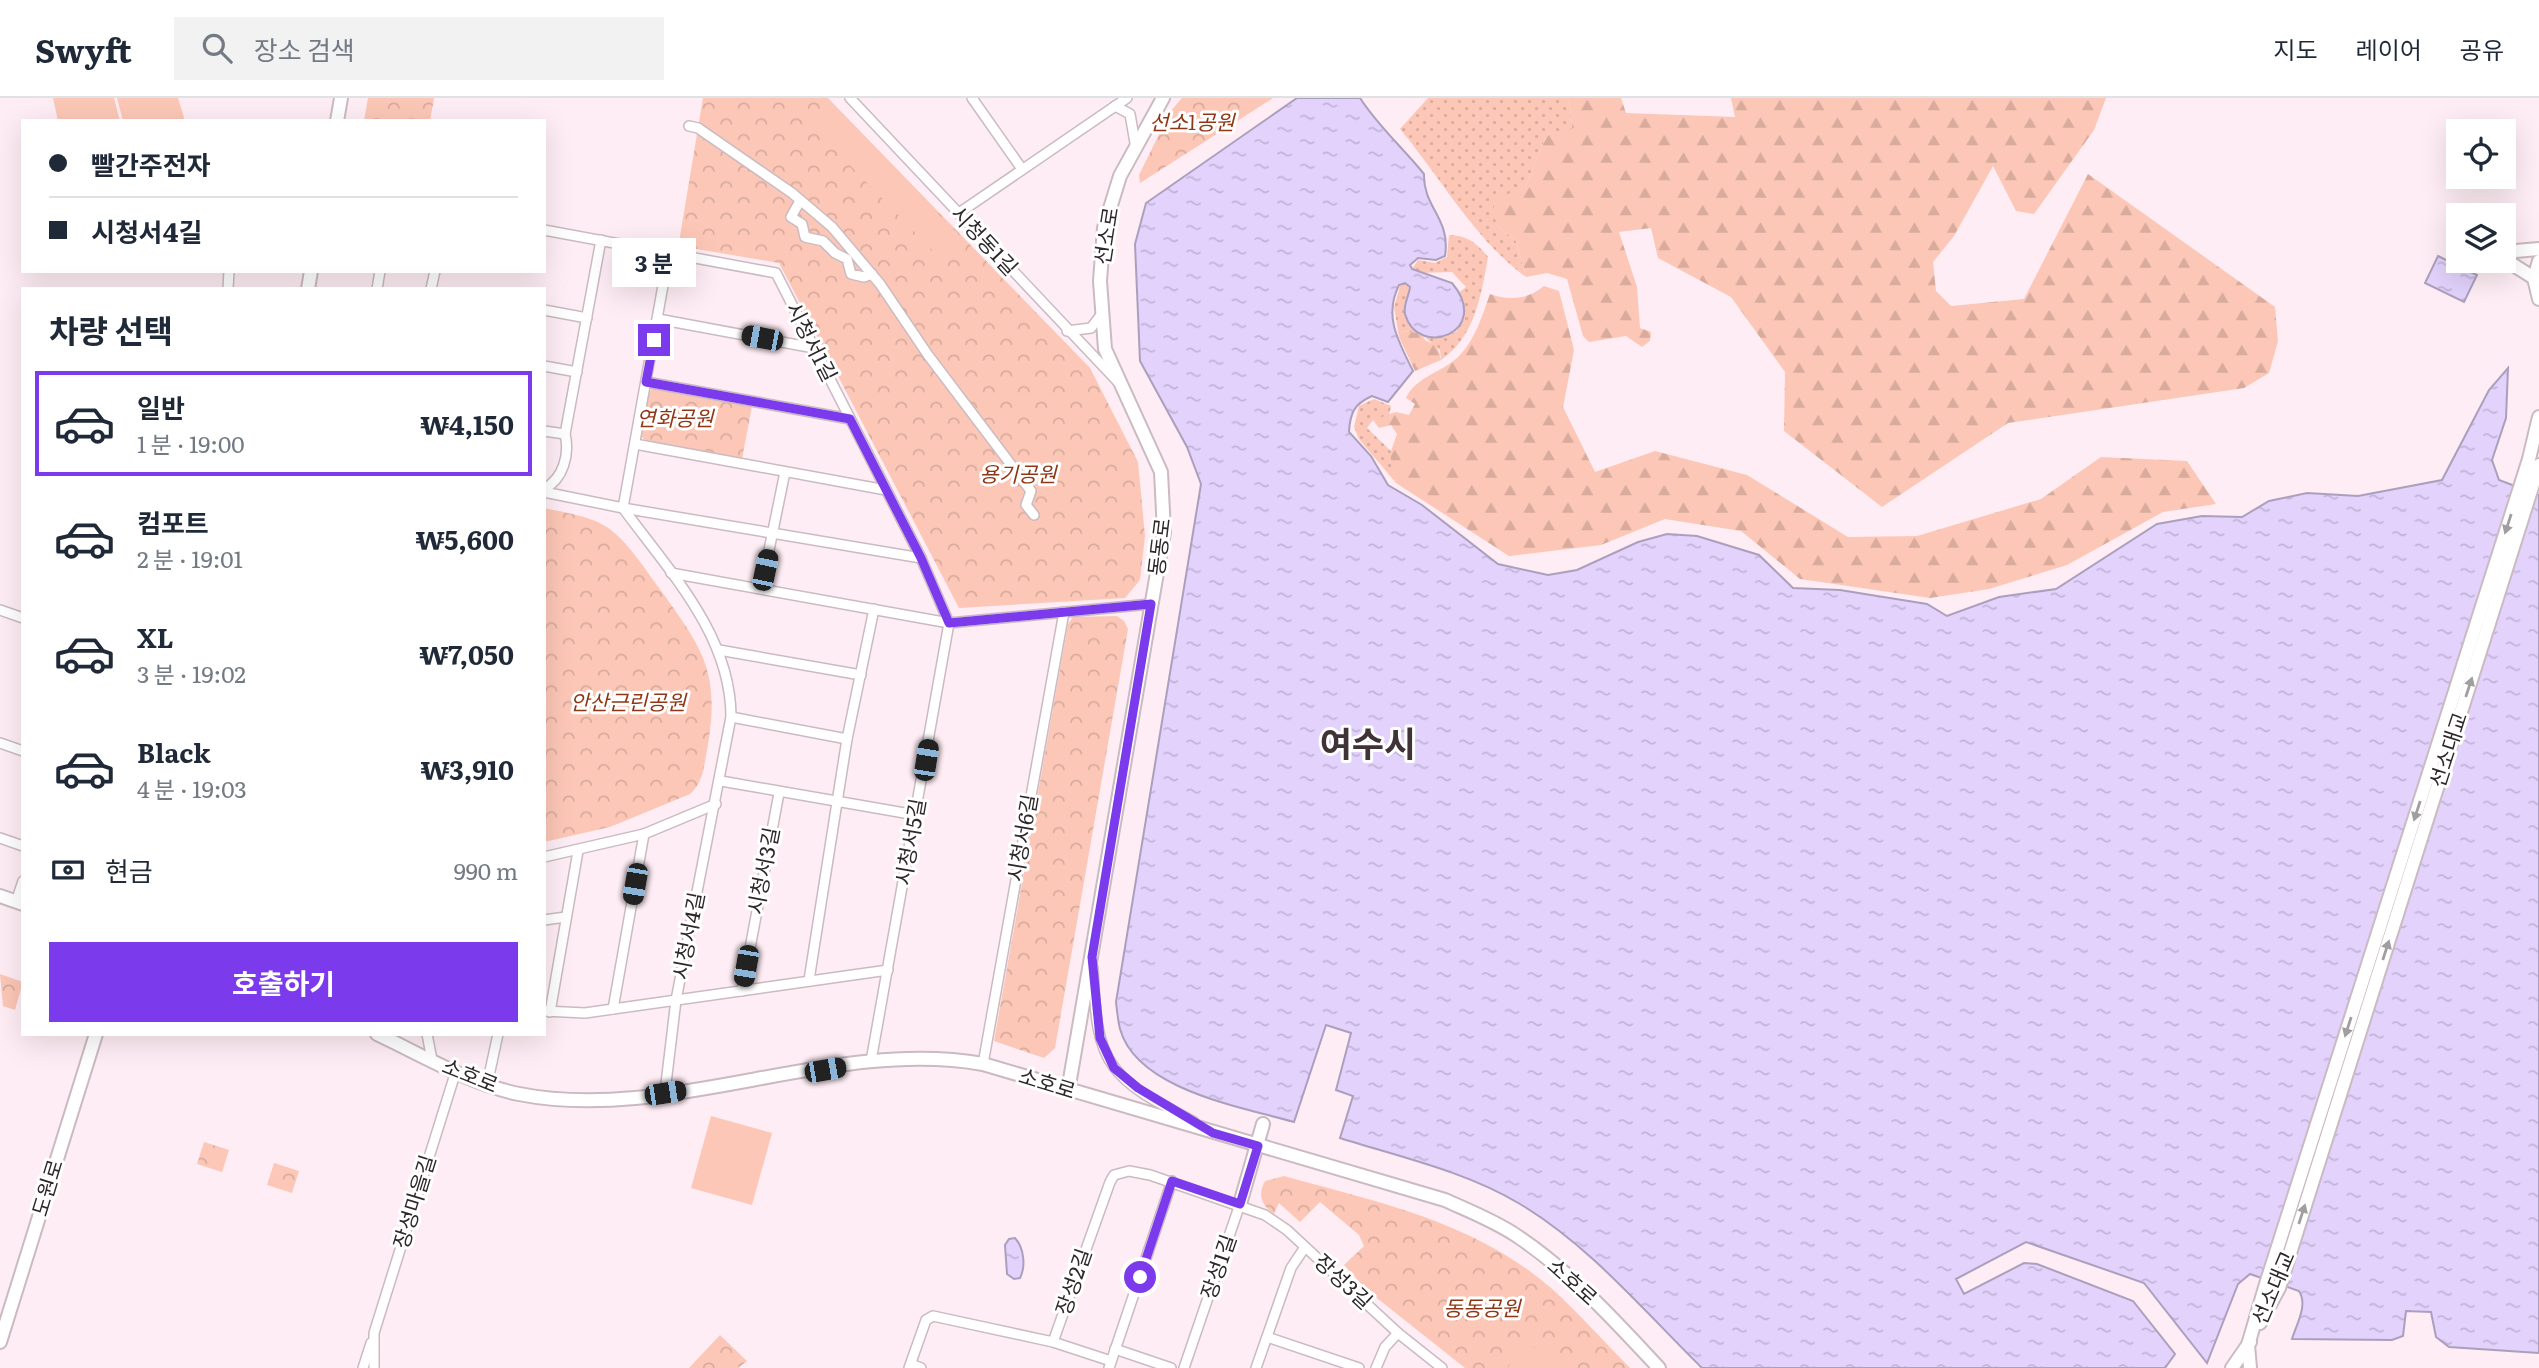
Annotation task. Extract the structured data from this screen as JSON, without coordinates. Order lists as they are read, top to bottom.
{
  "streets": {
    "street": [
      "선소로",
      "시청동1길",
      "시청서1길",
      "동동로",
      "선소대교",
      "시청서6길",
      "시청서5길",
      "시청서3길",
      "시청서4길",
      "소호로",
      "도원로",
      "장성마을길",
      "장성1길",
      "장성2길",
      "장성3길"
    ]
  },
  "crossings": [
    ["선소로", "시청동1길"],
    ["선소로", "동동로"],
    ["시청동1길", "동동로"],
    ["시청서1길", "시청서5길"],
    ["동동로", "소호로"],
    ["시청서6길", "소호로"],
    ["시청서5길", "소호로"],
    ["시청서4길", "소호로"],
    ["소호로", "장성마을길"],
    ["소호로", "장성1길"],
    ["장성1길", "장성2길"],
    ["장성1길", "장성3길"],
    ["장성2길", "장성3길"]
  ],
  "districts": ["여수시"],
  "parks": [
    "선소1공원",
    "연화공원",
    "용기공원",
    "안산근린공원",
    "동동공원"
  ],
  "page": {
    "header": "Swyft",
    "search": "장소 검색",
    "nav": ["지도", "레이어", "공유"],
    "banner": ["빨간주전자", "시청서4길"],
    "bubble": "3 분",
    "heading": "차량 선택",
    "list": [
      {
        "name": "일반",
        "note": "1 분 · 19:00",
        "value": "₩4,150"
      },
      {
        "name": "컴포트",
        "note": "2 분 · 19:01",
        "value": "₩5,600"
      },
      {
        "name": "XL",
        "note": "3 분 · 19:02",
        "value": "₩7,050"
      },
      {
        "name": "Black",
        "note": "4 분 · 19:03",
        "value": "₩3,910"
      }
    ],
    "pay": ["현금", "990 m"],
    "buttons": "호출하기"
  }
}
